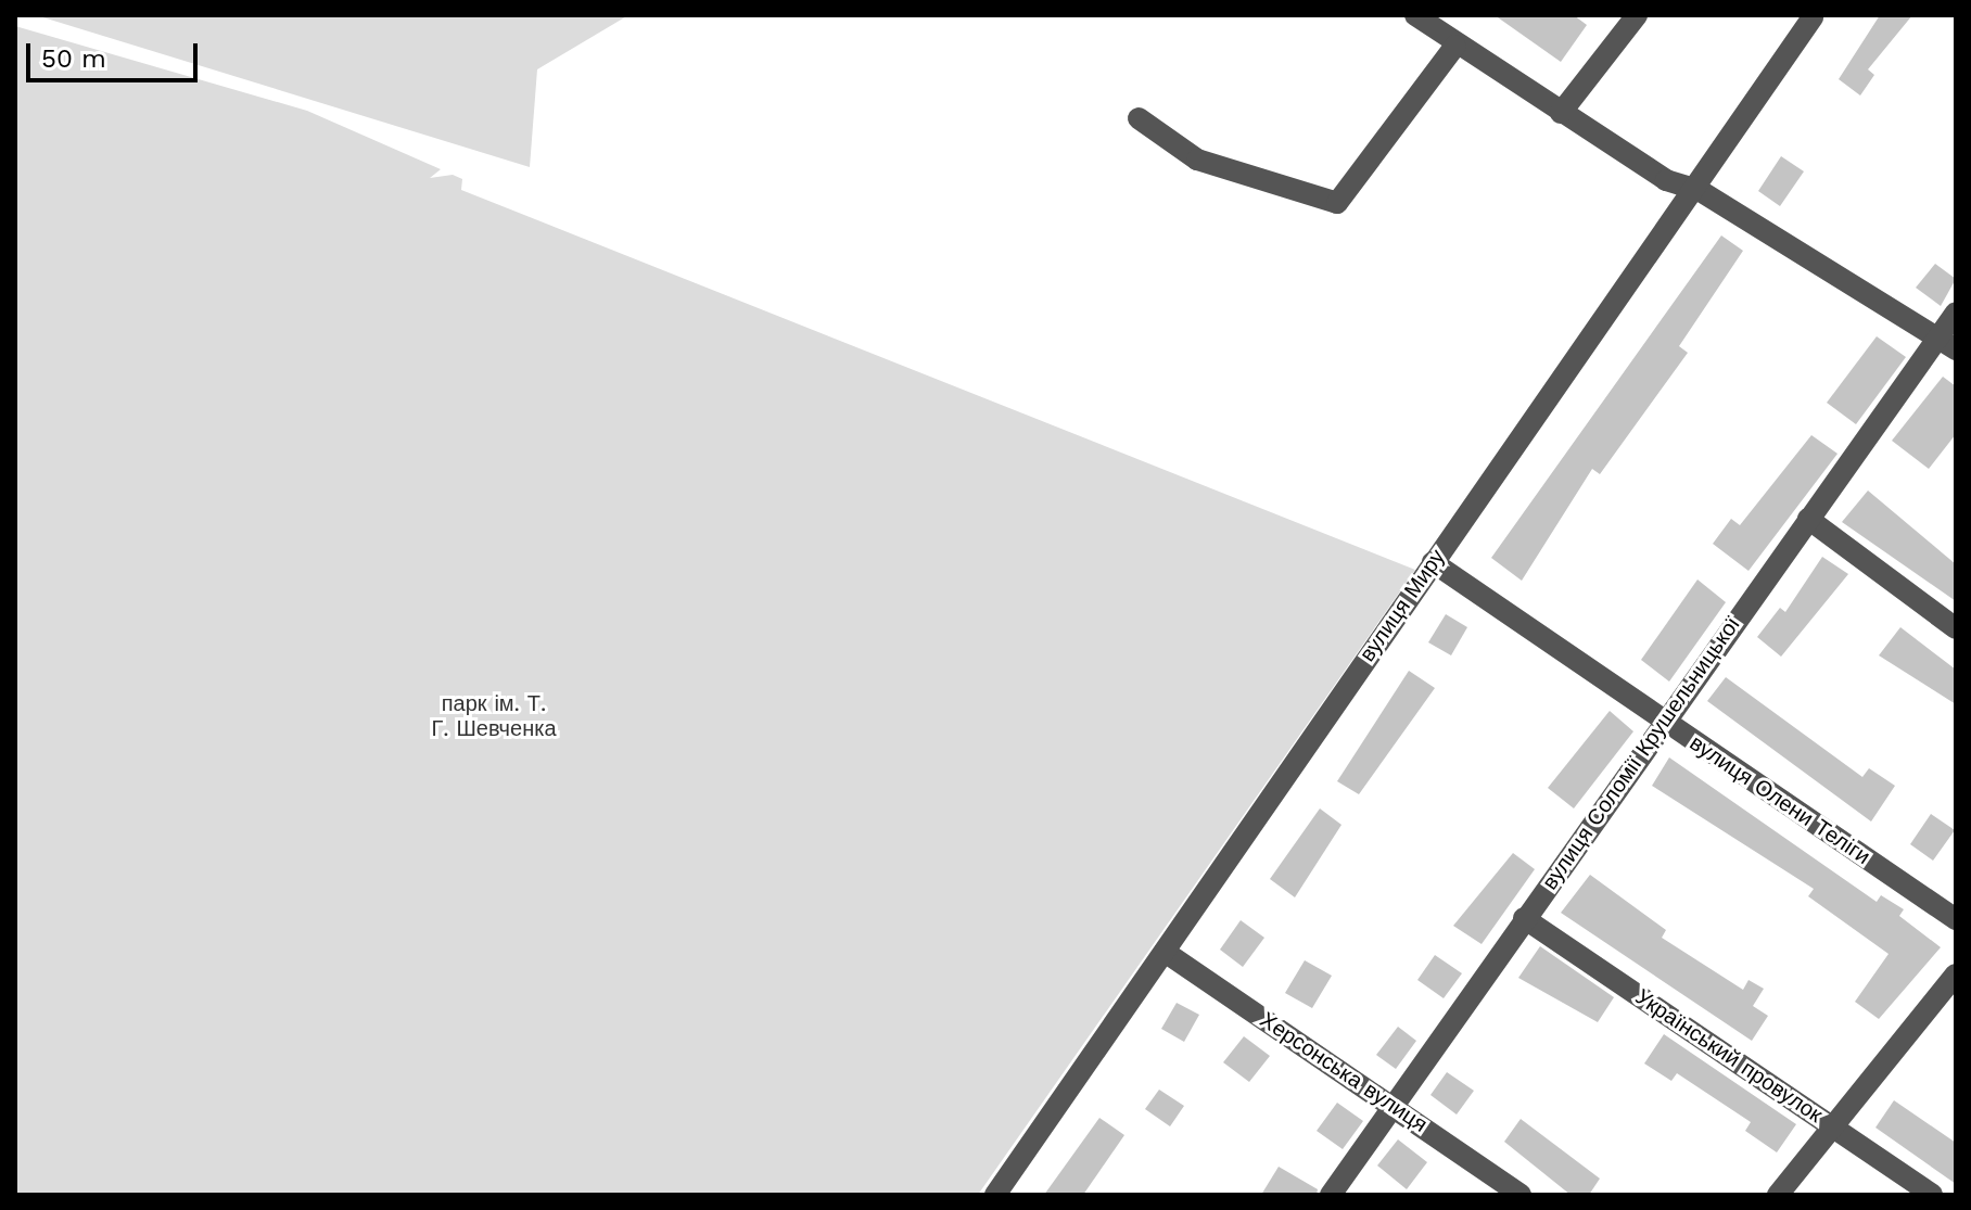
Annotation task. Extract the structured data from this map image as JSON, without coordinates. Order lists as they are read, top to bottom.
{
  "streets": {
    "street": [
      "вулиця Миру",
      "вулиця Соломії Крушельницької",
      "вулиця Олени Теліги",
      "Український провулок",
      "Херсонська вулиця"
    ]
  },
  "crossings": [
    ["вулиця Миру", "вулиця Олени Теліги"],
    ["вулиця Миру", "Херсонська вулиця"],
    ["вулиця Соломії Крушельницької", "вулиця Олени Теліги"],
    ["вулиця Соломії Крушельницької", "Український провулок"],
    ["вулиця Соломії Крушельницької", "Херсонська вулиця"]
  ],
  "parks": ["парк ім. Т. Г. Шевченка"],
  "scale_bar": "50 m"
}
